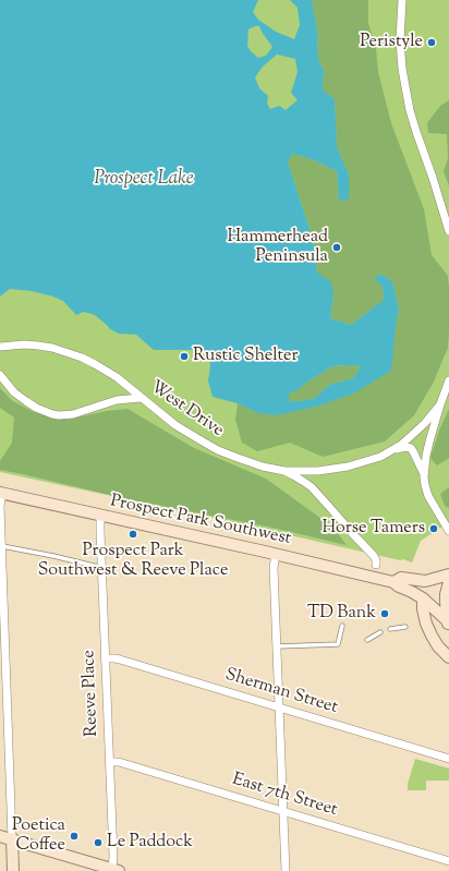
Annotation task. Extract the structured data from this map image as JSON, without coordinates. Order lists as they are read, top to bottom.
{
  "streets": {
    "street": [
      "West Drive",
      "Prospect Park Southwest",
      "Sherman Street",
      "Reeve Place",
      "East 7th Street"
    ]
  },
  "crossings": [
    ["West Drive", "Prospect Park Southwest"],
    ["Prospect Park Southwest", "Reeve Place"],
    ["Sherman Street", "Reeve Place"],
    ["Reeve Place", "East 7th Street"]
  ],
  "water": ["Prospect Lake"],
  "places": [
    "Peristyle",
    "Hammerhead Peninsula",
    "Rustic Shelter",
    "Horse Tamers",
    "Prospect Park Southwest & Reeve Place",
    "TD Bank",
    "Poetica Coffee",
    "Le Paddock"
  ]
}
